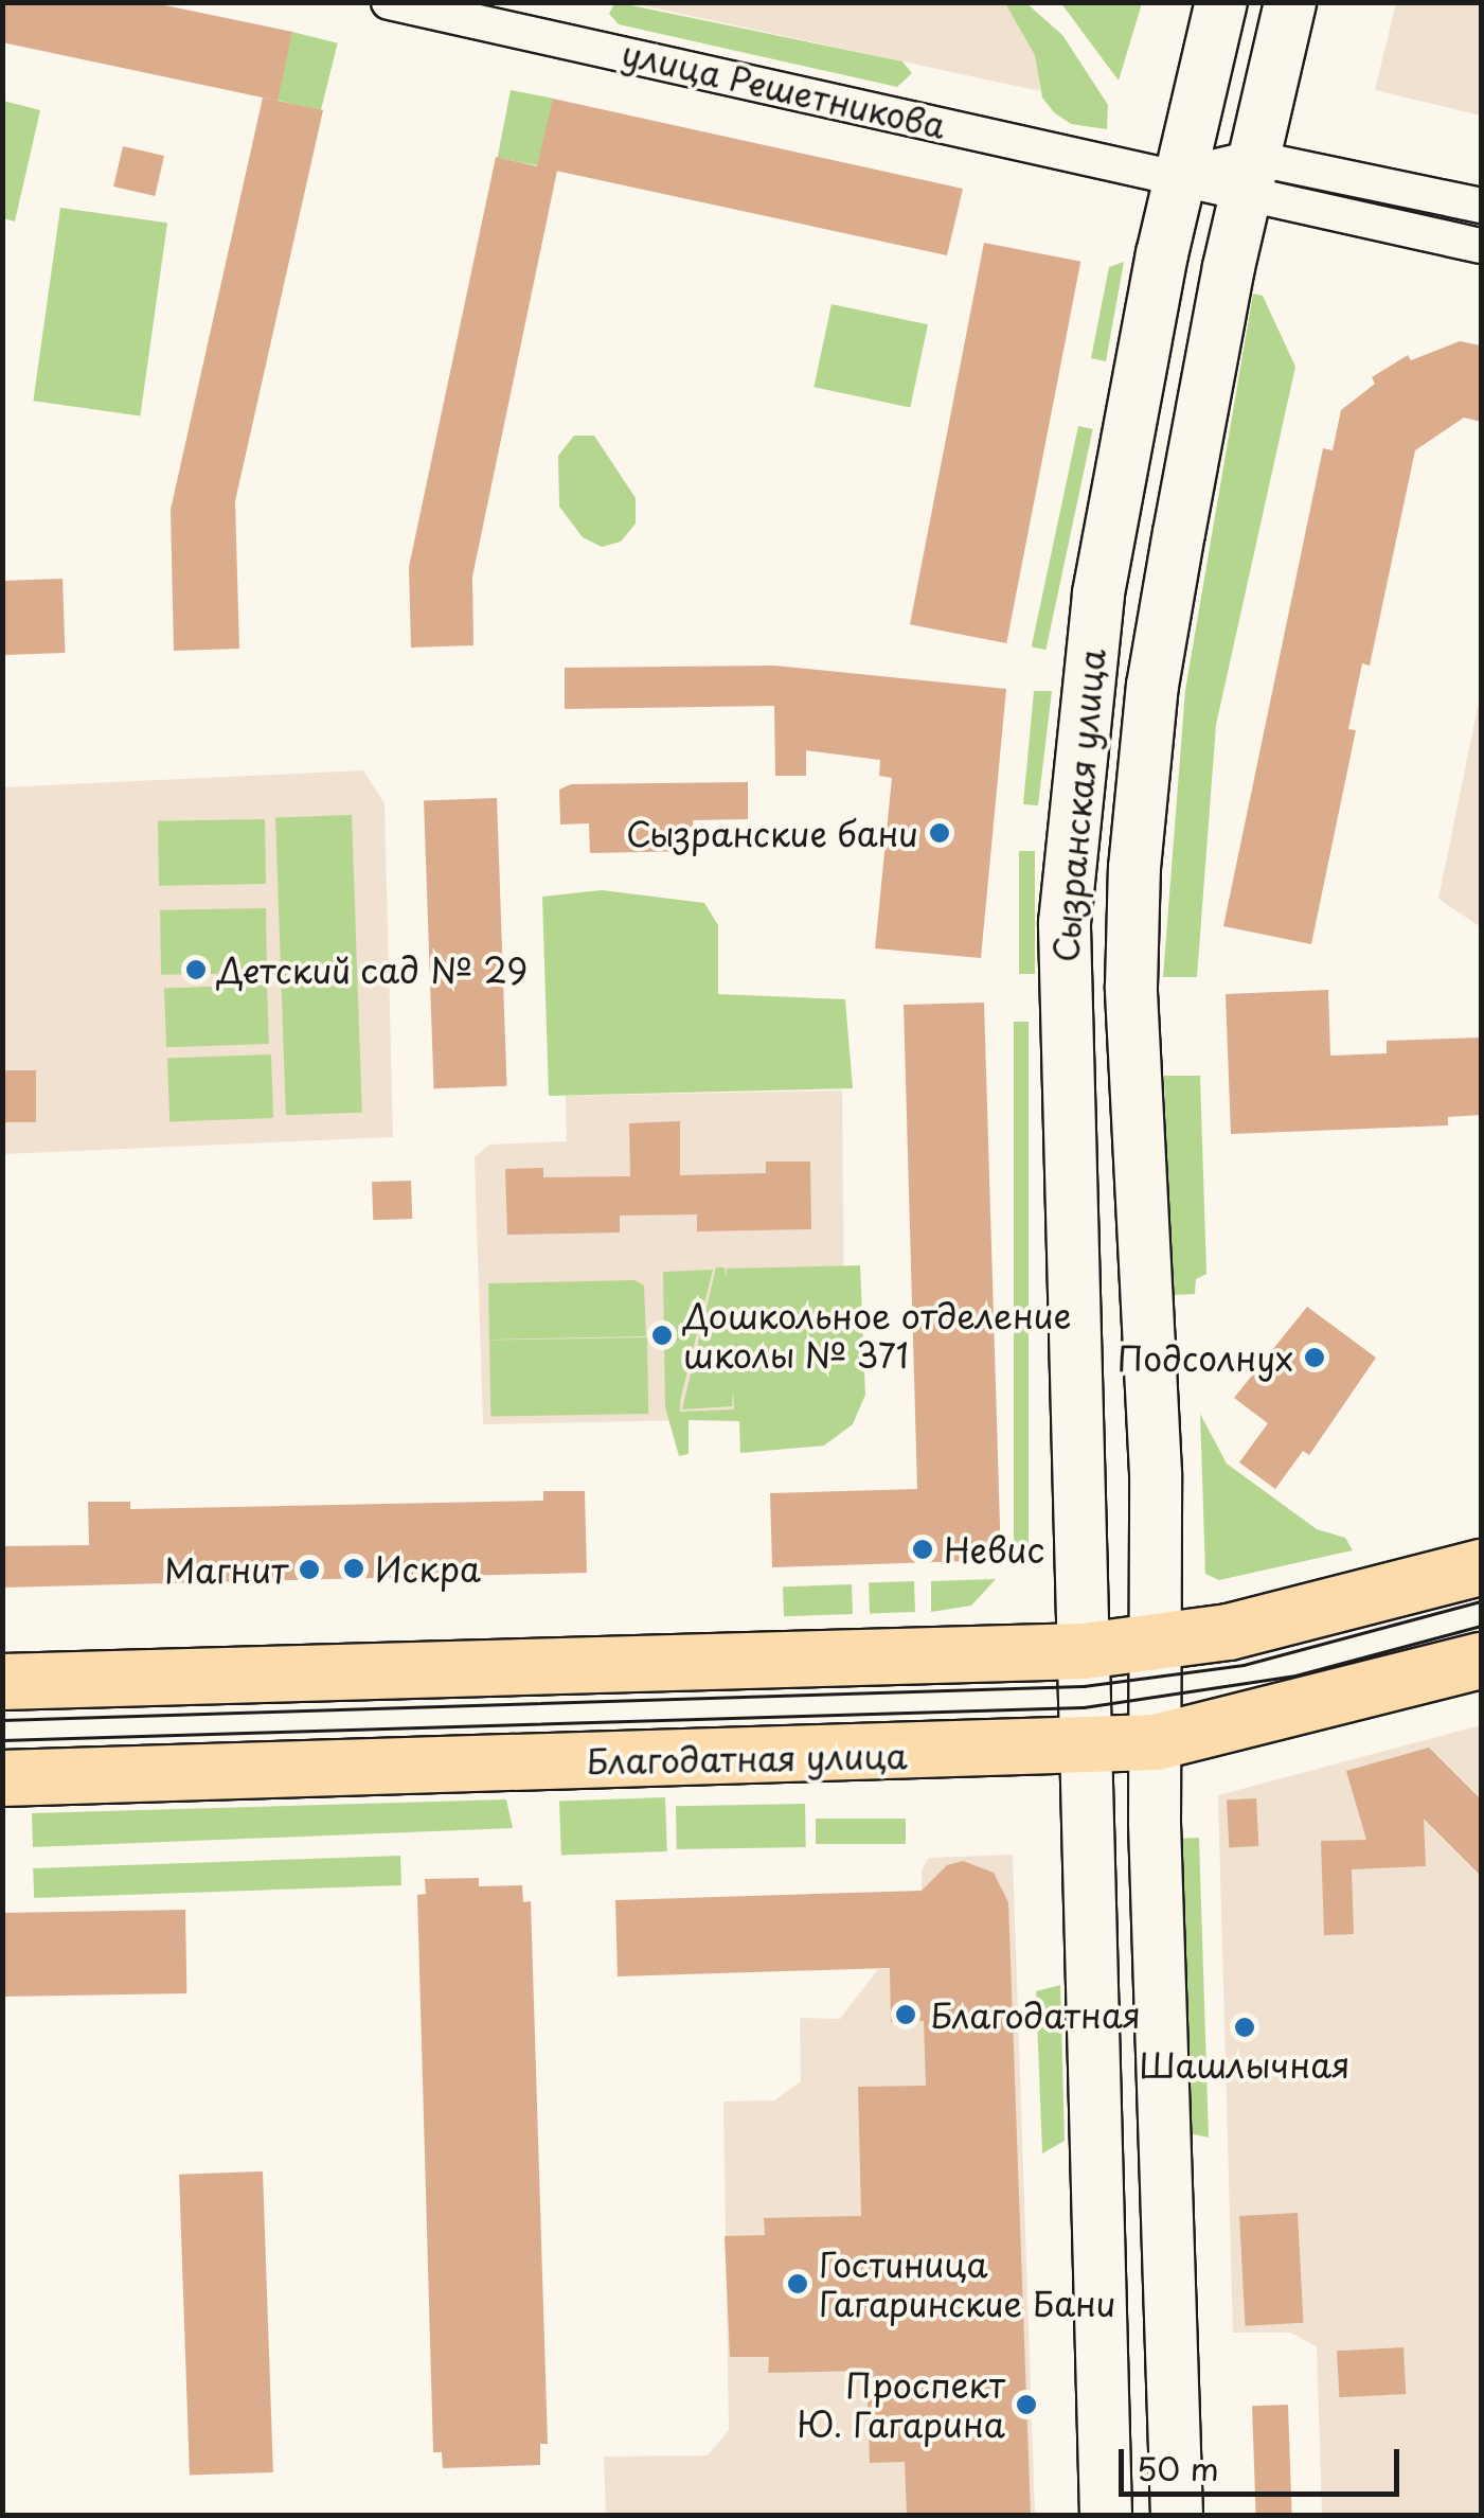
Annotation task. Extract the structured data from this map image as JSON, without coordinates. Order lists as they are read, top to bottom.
{
  "streets": {
    "main road": ["Благодатная улица"],
    "street": ["улица Решетникова", "Сызранская улица"]
  },
  "crossings": [
    ["улица Решетникова", "Сызранская улица"],
    ["Сызранская улица", "Благодатная улица"]
  ],
  "places": [
    "Сызранские бани",
    "Детский сад № 29",
    "Дошкольное отделение школы № 371",
    "Подсолнух",
    "Невис",
    "Искра",
    "Магнит",
    "Благодатная",
    "Шашлычная",
    "Гостиница Гагаринские Бани",
    "Проспект Ю. Гагарина"
  ],
  "scale_bar": "50 m"
}
